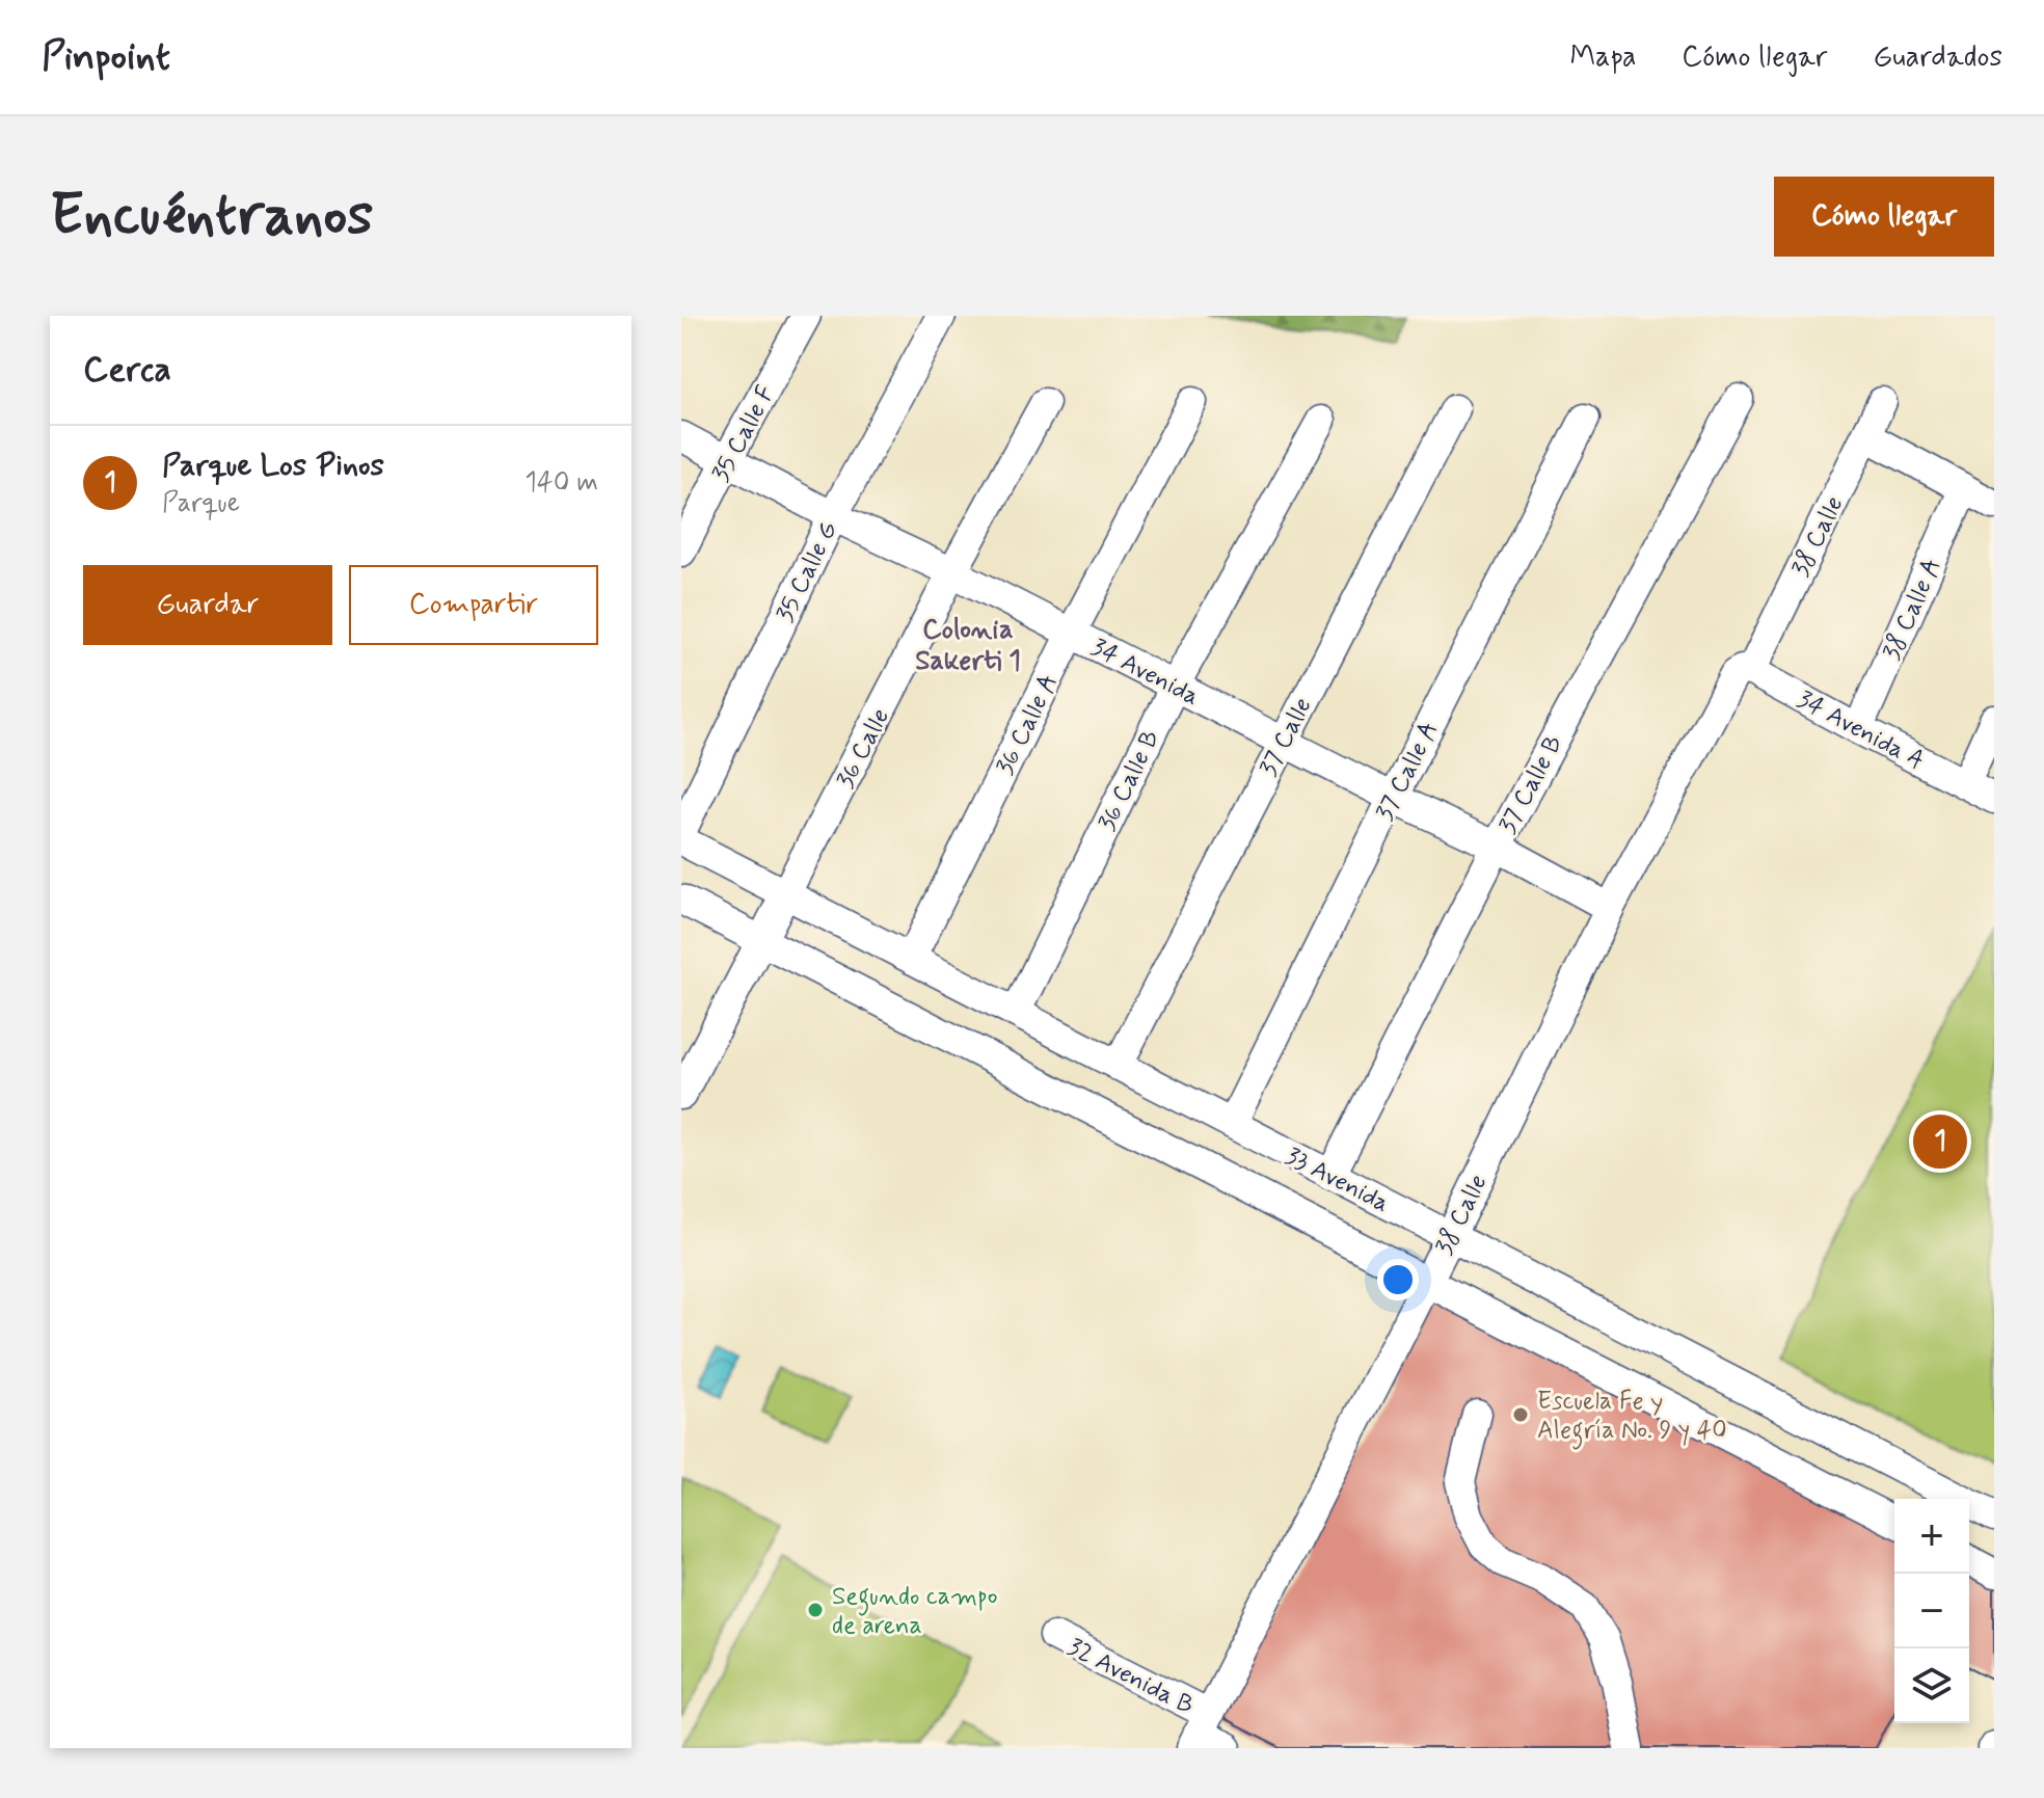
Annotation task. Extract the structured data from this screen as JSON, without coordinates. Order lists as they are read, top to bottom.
{
  "streets": {
    "street": [
      "35 Calle F",
      "38 Calle",
      "35 Calle G",
      "38 Calle A",
      "34 Avenida",
      "36 Calle A",
      "34 Avenida A",
      "37 Calle",
      "36 Calle",
      "37 Calle A",
      "36 Calle B",
      "37 Calle B",
      "33 Avenida",
      "32 Avenida B"
    ]
  },
  "crossings": [
    ["35 Calle F", "34 Avenida"],
    ["38 Calle", "34 Avenida"],
    ["38 Calle", "34 Avenida A"],
    ["38 Calle", "33 Avenida"],
    ["38 Calle", "32 Avenida B"],
    ["35 Calle G", "34 Avenida"],
    ["38 Calle A", "34 Avenida A"],
    ["34 Avenida", "36 Calle A"],
    ["34 Avenida", "37 Calle"],
    ["34 Avenida", "36 Calle"],
    ["34 Avenida", "37 Calle A"],
    ["34 Avenida", "36 Calle B"],
    ["34 Avenida", "37 Calle B"],
    ["36 Calle A", "33 Avenida"],
    ["37 Calle", "33 Avenida"],
    ["36 Calle", "33 Avenida"],
    ["37 Calle A", "33 Avenida"],
    ["36 Calle B", "33 Avenida"],
    ["37 Calle B", "33 Avenida"]
  ],
  "districts": ["Colonia Sakerti 1"],
  "places": ["Escuela Fe y Alegría No. 9 y 40", "Segundo campo de arena"],
  "page": {
    "header": "Pinpoint",
    "nav": ["Mapa", "Cómo llegar", "Guardados"],
    "buttons": [
      "Cómo llegar",
      ["Guardar", "Compartir"]
    ],
    "title": "Encuéntranos",
    "heading": "Cerca",
    "list": [
      {
        "mark": "1",
        "name": "Parque Los Pinos",
        "note": "Parque",
        "value": "140 m"
      }
    ],
    "pins": "1",
    "map_buttons": ["+", "−"]
  }
}
